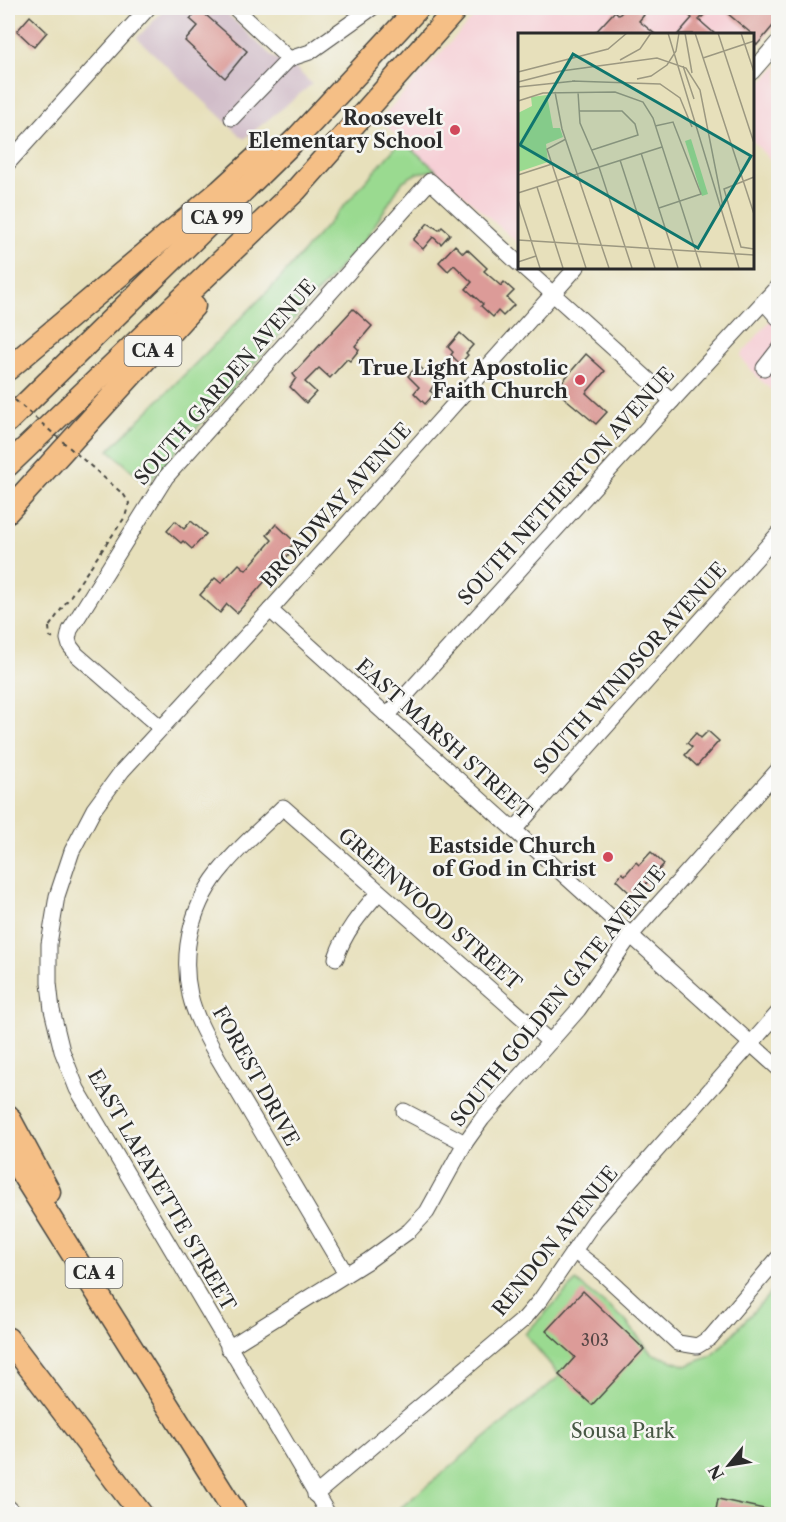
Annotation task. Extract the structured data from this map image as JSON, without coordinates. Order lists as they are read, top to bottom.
{
  "streets": {
    "highway": ["CA 99", "CA 4"],
    "street": [
      "SOUTH GARDEN AVENUE",
      "SOUTH NETHERTON AVENUE",
      "BROADWAY AVENUE",
      "SOUTH WINDSOR AVENUE",
      "EAST MARSH STREET",
      "GREENWOOD STREET",
      "SOUTH GOLDEN GATE AVENUE",
      "FOREST DRIVE",
      "EAST LAFAYETTE STREET",
      "RENDON AVENUE"
    ]
  },
  "crossings": [
    ["CA 99", "CA 4"],
    ["SOUTH GARDEN AVENUE", "EAST LAFAYETTE STREET"],
    ["SOUTH NETHERTON AVENUE", "EAST MARSH STREET"],
    ["BROADWAY AVENUE", "EAST MARSH STREET"],
    ["BROADWAY AVENUE", "EAST LAFAYETTE STREET"],
    ["SOUTH WINDSOR AVENUE", "EAST MARSH STREET"],
    ["EAST MARSH STREET", "SOUTH GOLDEN GATE AVENUE"],
    ["EAST MARSH STREET", "EAST LAFAYETTE STREET"],
    ["EAST MARSH STREET", "RENDON AVENUE"],
    ["GREENWOOD STREET", "SOUTH GOLDEN GATE AVENUE"],
    ["GREENWOOD STREET", "FOREST DRIVE"],
    ["SOUTH GOLDEN GATE AVENUE", "FOREST DRIVE"],
    ["SOUTH GOLDEN GATE AVENUE", "EAST LAFAYETTE STREET"],
    ["EAST LAFAYETTE STREET", "RENDON AVENUE"]
  ],
  "parks": ["Sousa Park"],
  "places": ["Roosevelt Elementary School", "True Light Apostolic Faith Church", "Eastside Church of God in Christ"],
  "house_numbers": ["303"],
  "north": "bottom left"
}
